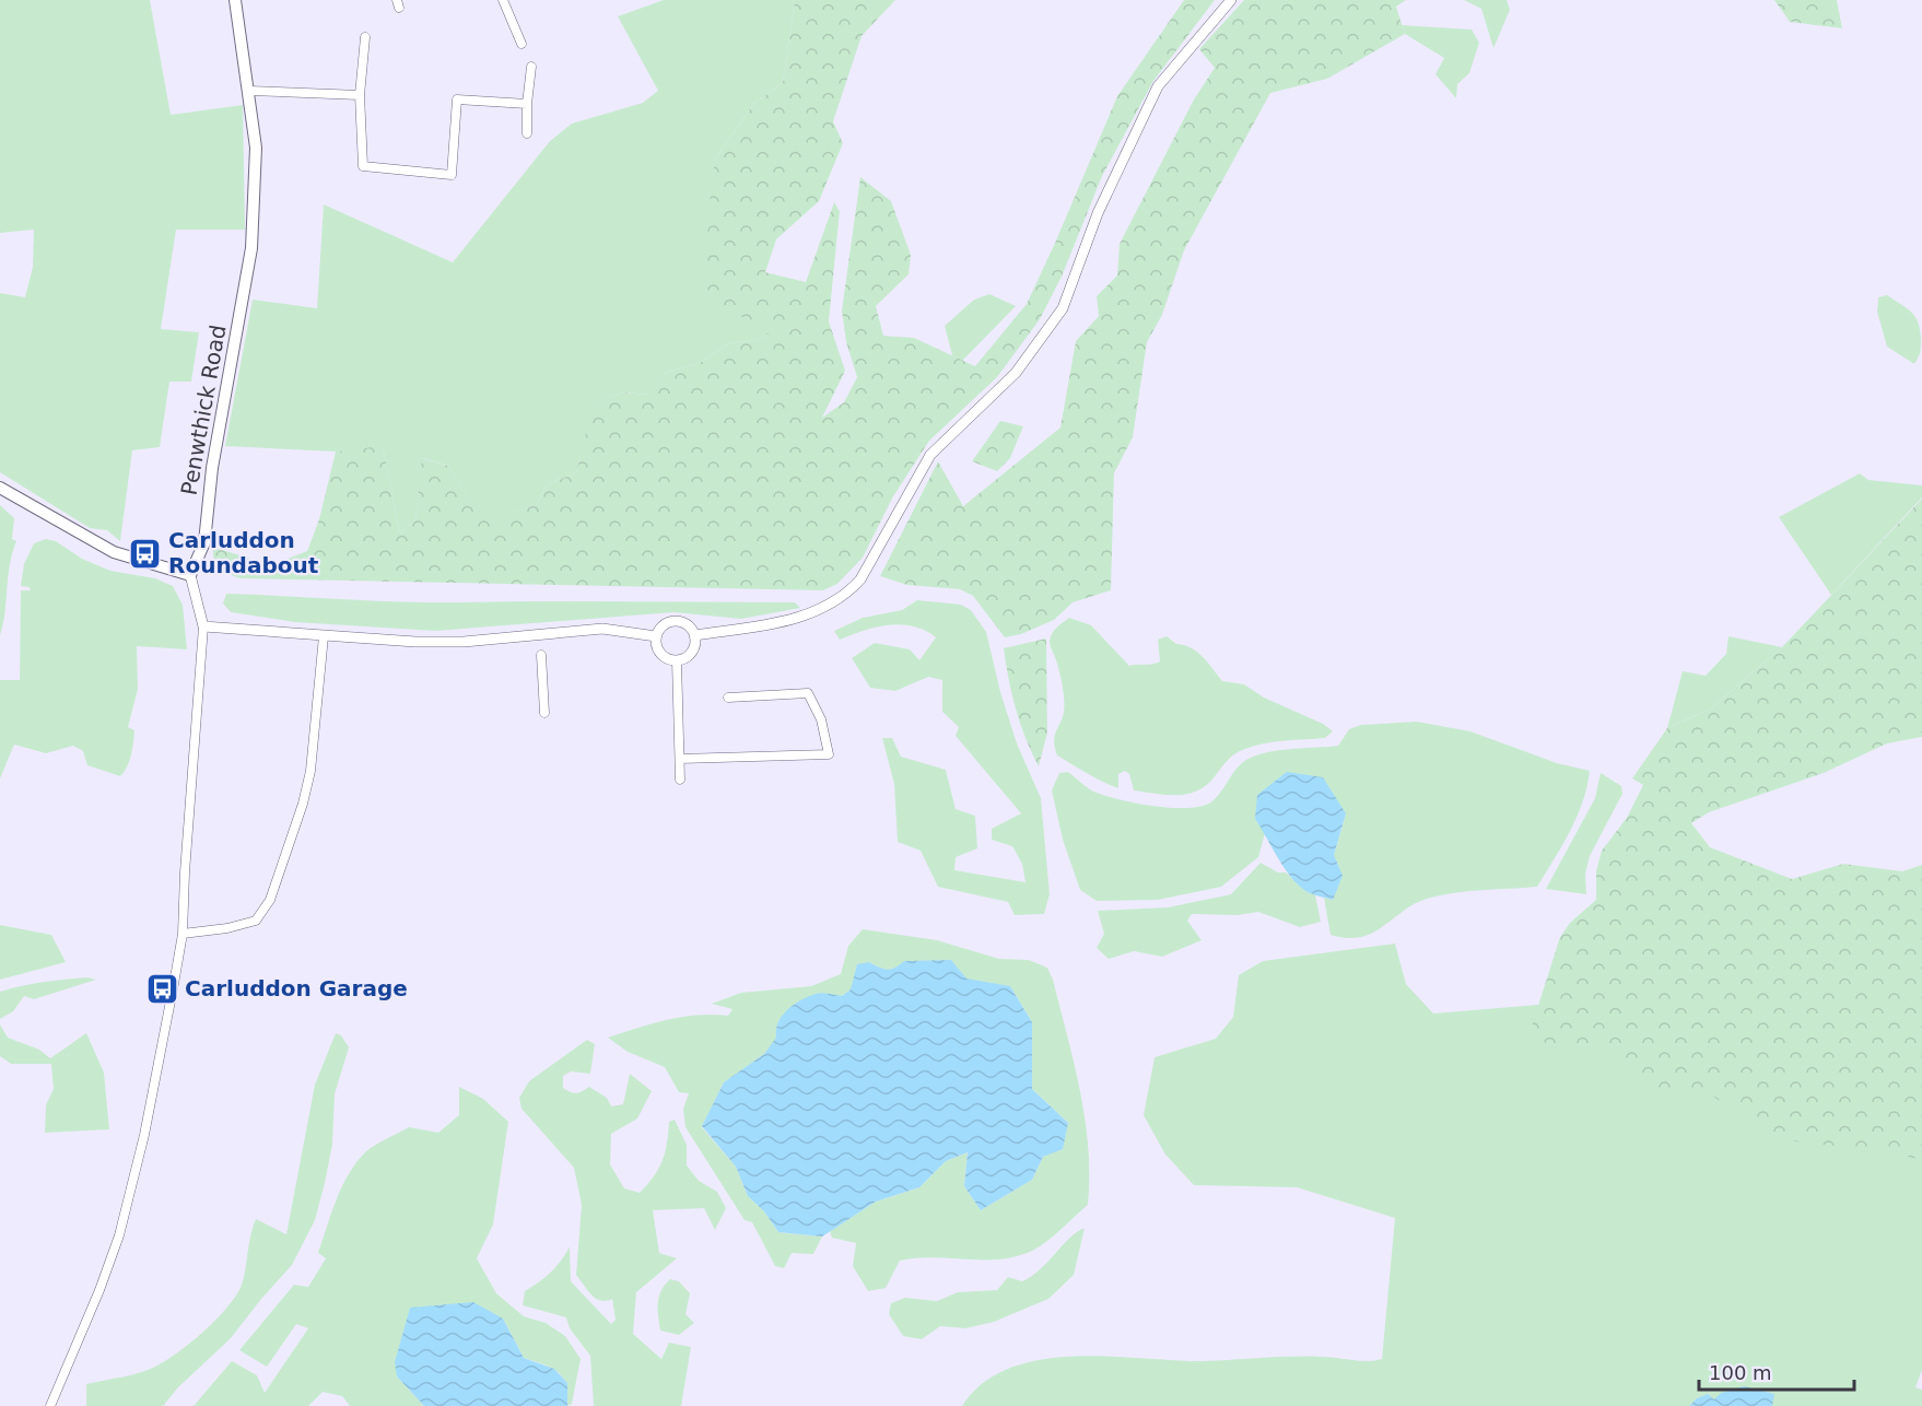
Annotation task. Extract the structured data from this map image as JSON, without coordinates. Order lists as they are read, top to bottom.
{
  "streets": {
    "main road": ["Penwthick Road"]
  },
  "places": {
    "bus stop": ["Carluddon Roundabout", "Carluddon Garage"]
  },
  "scale_bar": "100 m"
}
